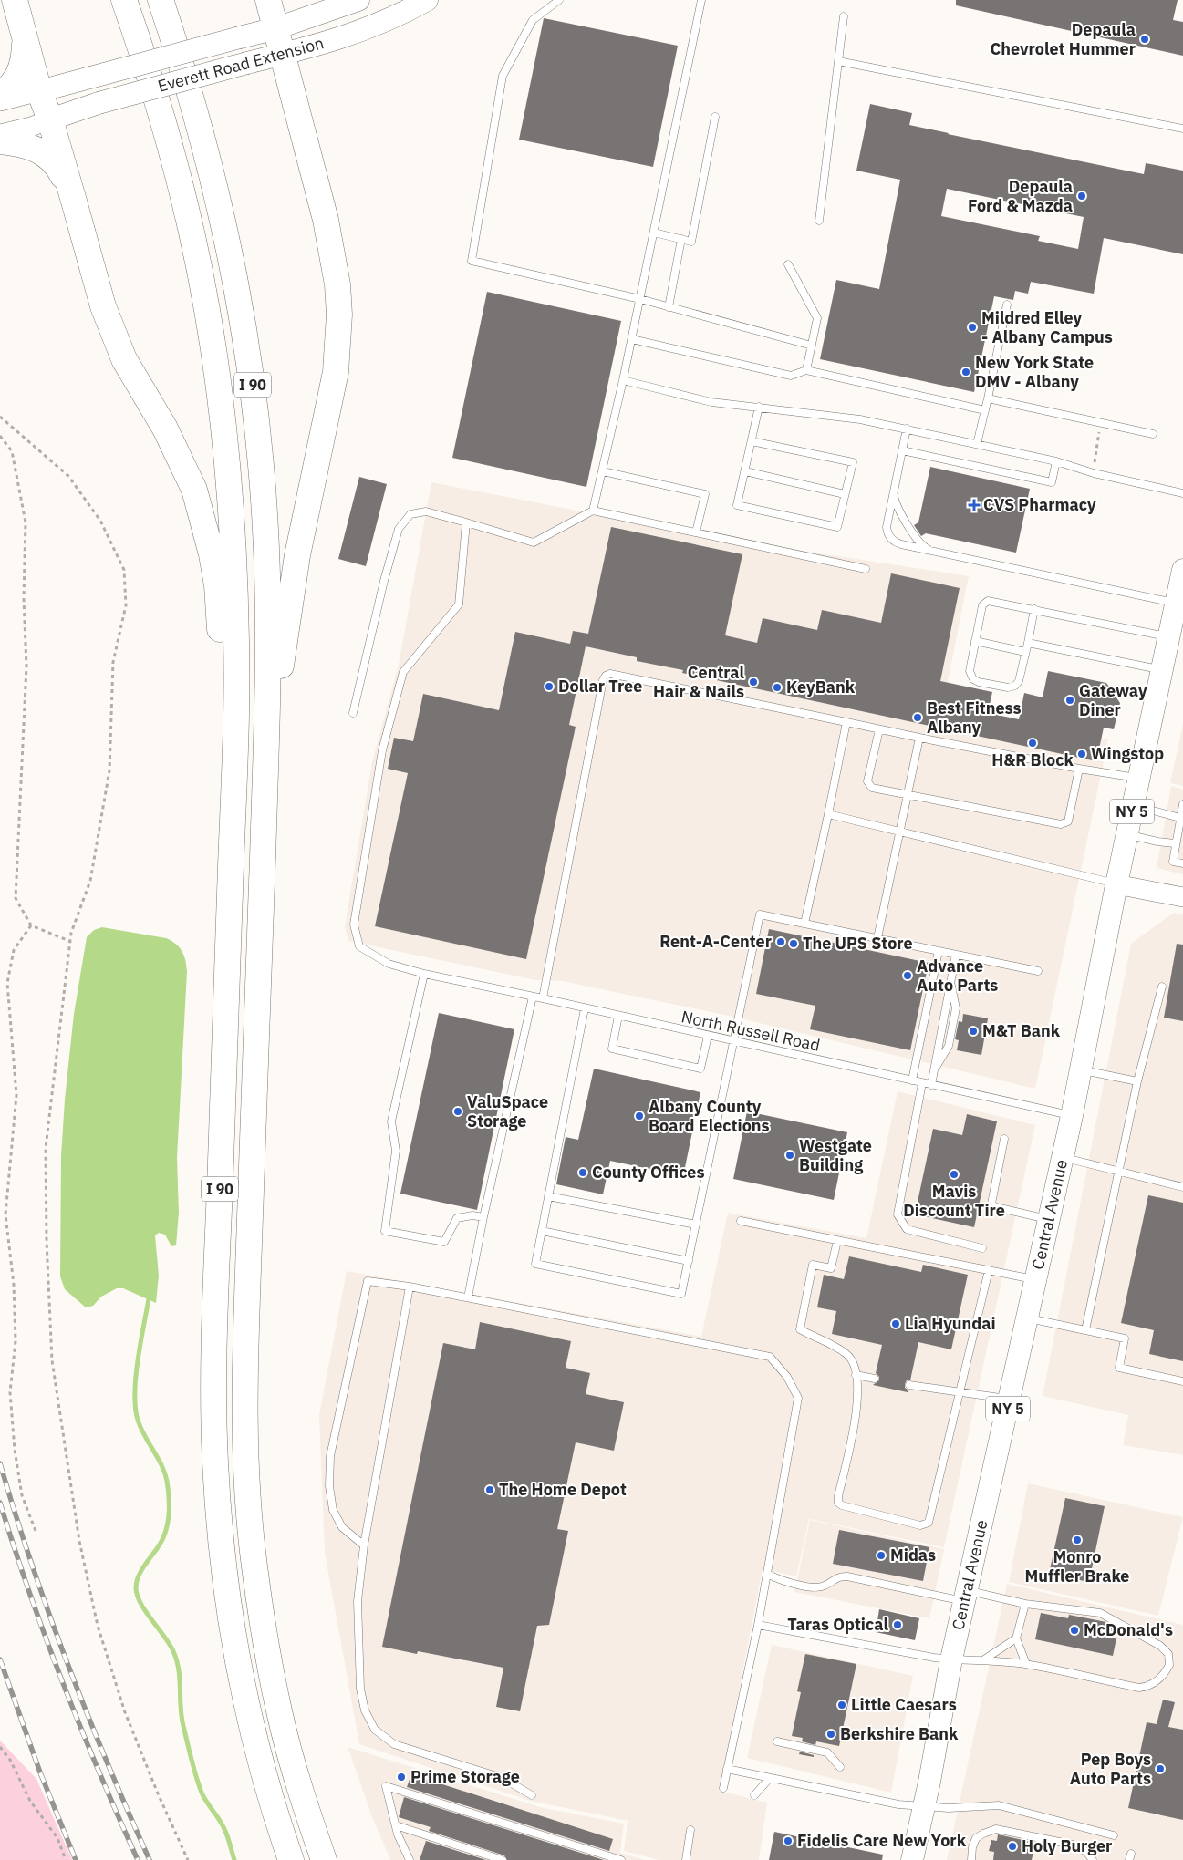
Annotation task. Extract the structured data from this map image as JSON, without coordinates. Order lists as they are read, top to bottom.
{
  "streets": {
    "highway": ["I 90"],
    "main road": ["Everett Road Extension", "NY 5", "Central Avenue"],
    "lane": ["North Russell Road"]
  },
  "crossings": [
    ["North Russell Road", "Central Avenue"]
  ],
  "places": {
    "other": [
      "Depaula Chevrolet Hummer",
      "Depaula Ford & Mazda",
      "Mildred Elley - Albany Campus",
      "New York State DMV - Albany",
      "Central Hair & Nails",
      "Dollar Tree",
      "KeyBank",
      "Gateway Diner",
      "Best Fitness Albany",
      "H&R Block",
      "Wingstop",
      "Rent-A-Center",
      "The UPS Store",
      "Advance Auto Parts",
      "M&T Bank",
      "ValuSpace Storage",
      "Albany County Board Elections",
      "Westgate Building",
      "County Offices",
      "Mavis Discount Tire",
      "Lia Hyundai",
      "The Home Depot",
      "Monro Muffler Brake",
      "Midas",
      "Taras Optical",
      "McDonald's",
      "Little Caesars",
      "Berkshire Bank",
      "Pep Boys Auto Parts",
      "Prime Storage",
      "Fidelis Care New York",
      "Holy Burger"
    ],
    "health": ["CVS Pharmacy"]
  }
}
